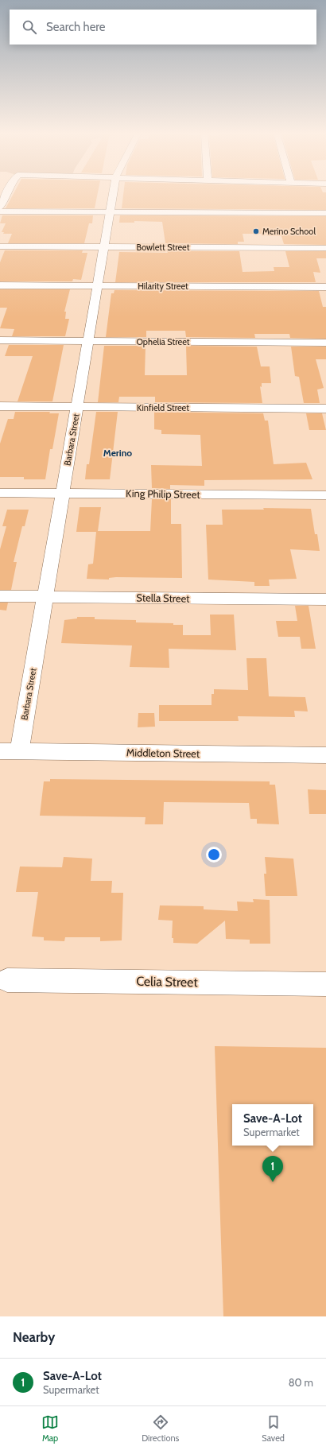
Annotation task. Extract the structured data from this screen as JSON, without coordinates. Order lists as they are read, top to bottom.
{
  "streets": {
    "street": [
      "Bowlett Street",
      "Hilarity Street",
      "Ophelia Street",
      "Kinfield Street",
      "Barbara Street",
      "King Philip Street",
      "Stella Street",
      "Middleton Street",
      "Celia Street"
    ]
  },
  "crossings": [
    ["Bowlett Street", "Barbara Street"],
    ["Hilarity Street", "Barbara Street"],
    ["Ophelia Street", "Barbara Street"],
    ["Kinfield Street", "Barbara Street"],
    ["Barbara Street", "King Philip Street"],
    ["Barbara Street", "Stella Street"],
    ["Barbara Street", "Middleton Street"]
  ],
  "districts": ["Merino"],
  "places": ["Merino School"],
  "page": {
    "search": "Search here",
    "popup": ["Save-A-Lot", "Supermarket"],
    "pins": "1",
    "heading": "Nearby",
    "list": [
      {
        "mark": "1",
        "name": "Save-A-Lot",
        "note": "Supermarket",
        "value": "80 m"
      }
    ],
    "nav": ["Map", "Directions", "Saved"]
  }
}
